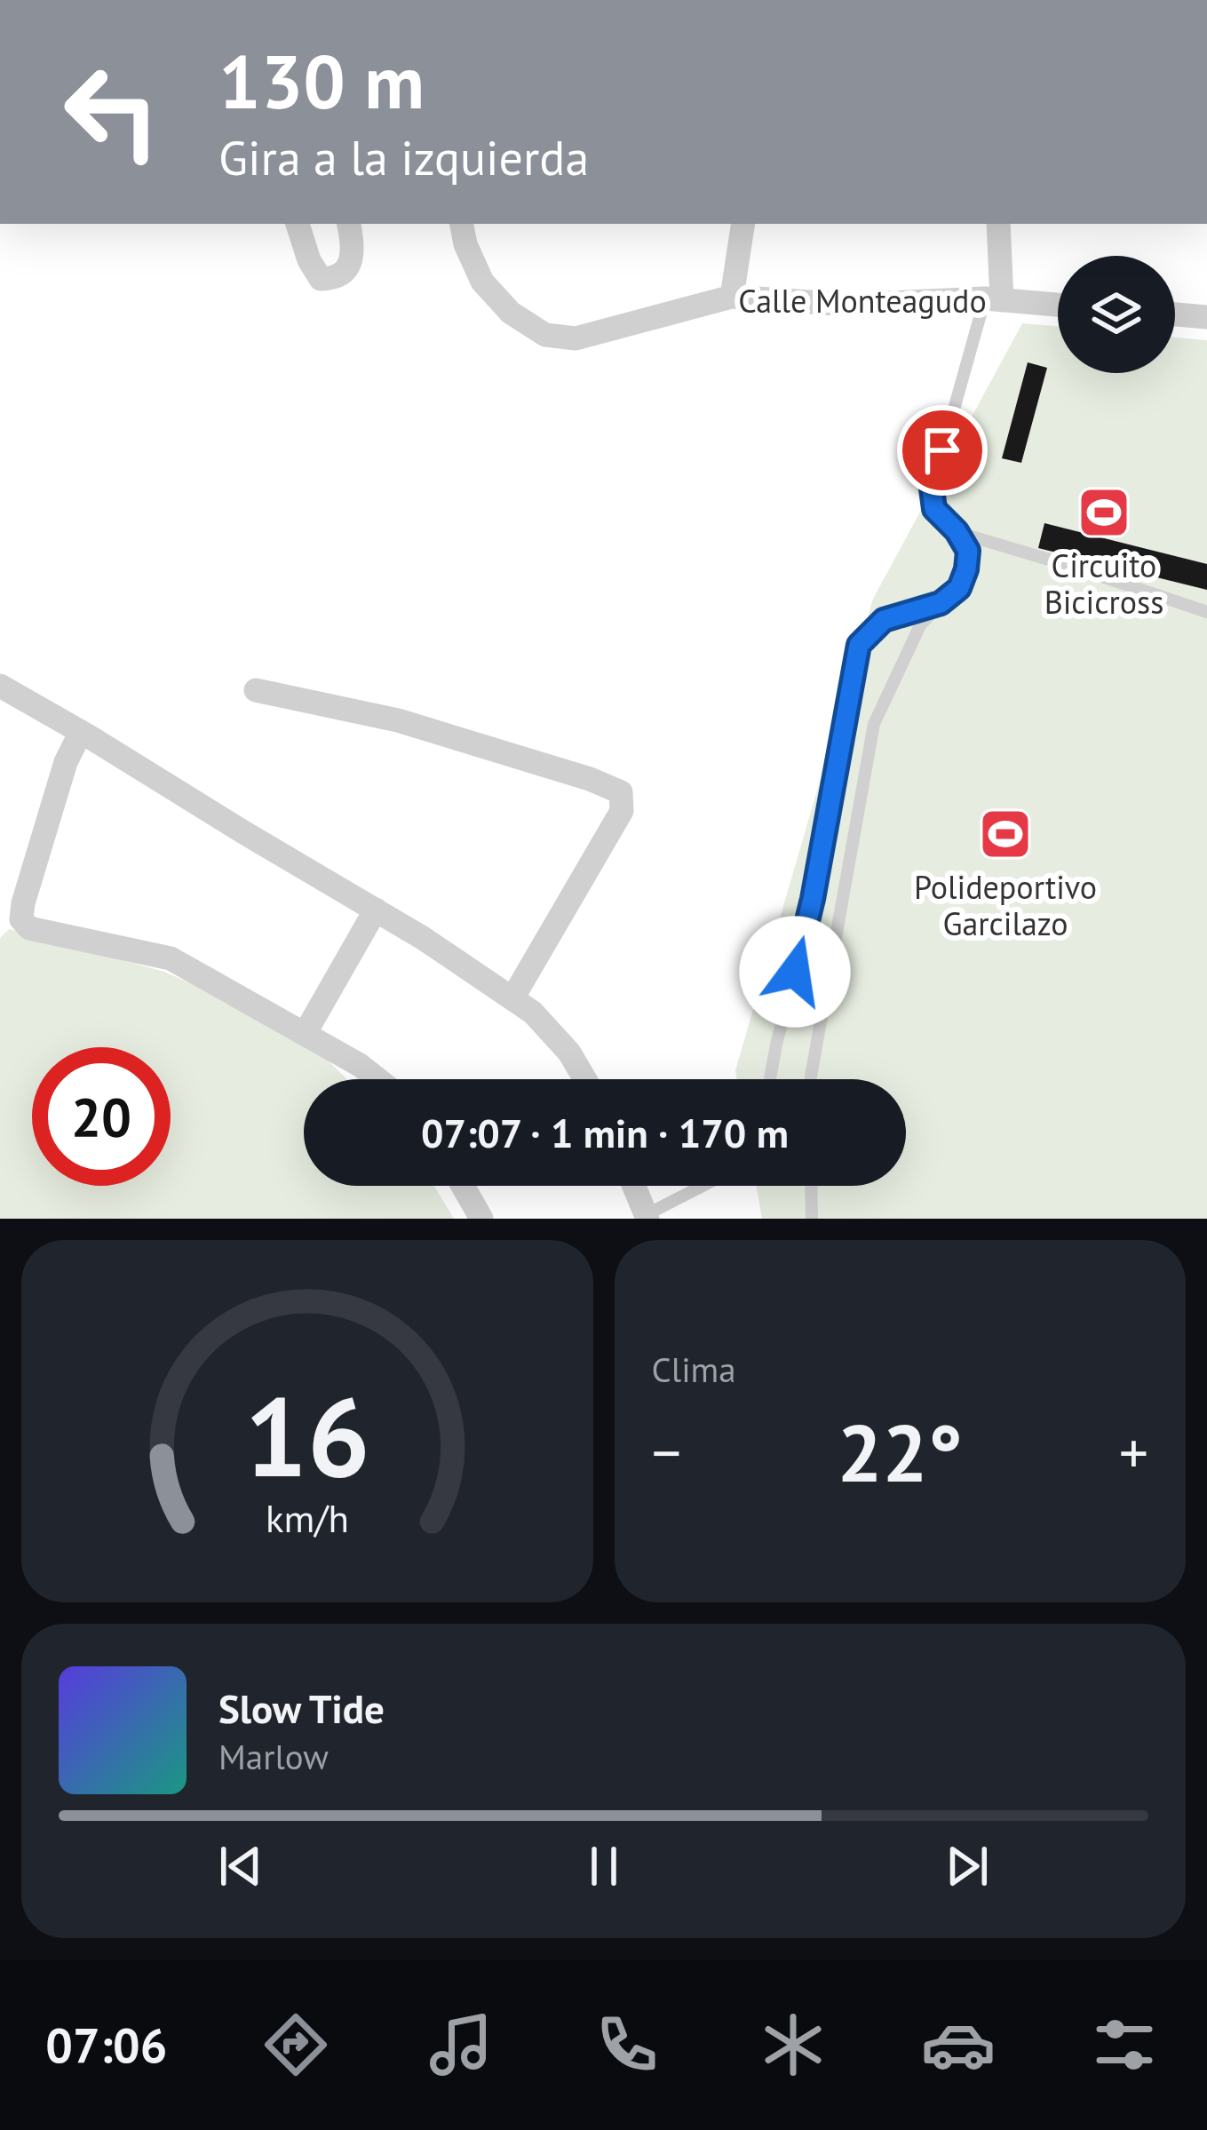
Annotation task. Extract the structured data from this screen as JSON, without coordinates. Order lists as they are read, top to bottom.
{
  "streets": {
    "street": ["Calle Monteagudo"]
  },
  "places": {
    "sports": ["Circuito Bicicross", "Polideportivo Garcilazo"]
  },
  "page": {
    "turn": ["130 m", "Gira a la izquierda"],
    "limit": "20",
    "trip": "07:07 · 1 min · 170 m",
    "tile": "Clima",
    "heat": ["−", "22°", "+"],
    "song": ["Slow Tide", "Marlow"],
    "tabs": "07:06",
    "gauge": ["16", "km/h"]
  }
}
